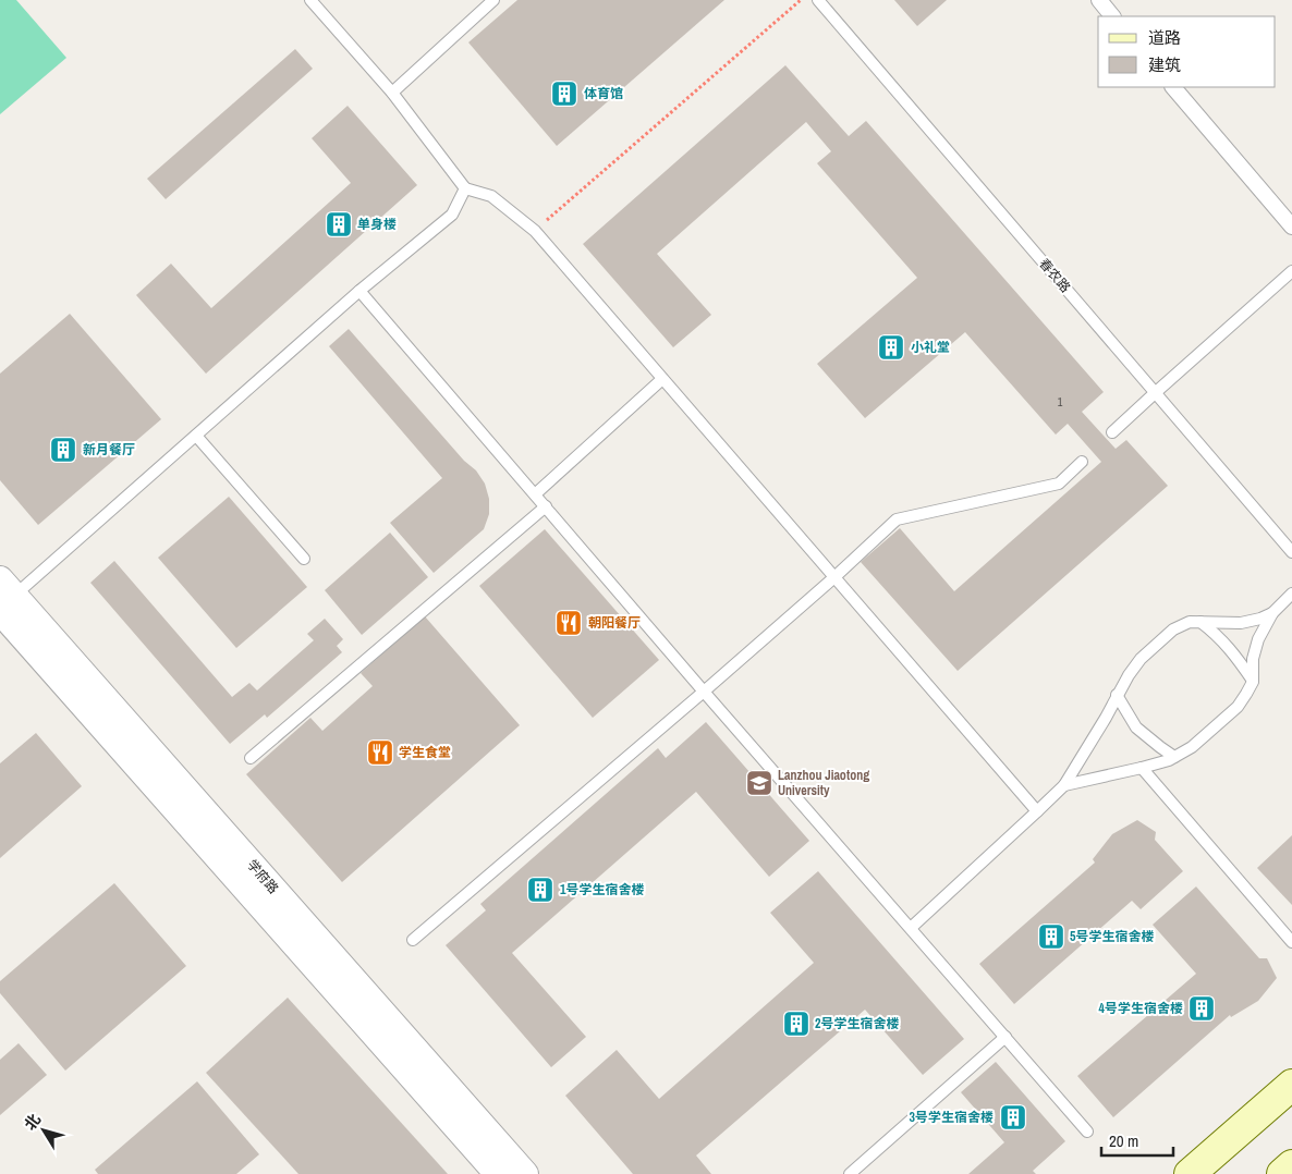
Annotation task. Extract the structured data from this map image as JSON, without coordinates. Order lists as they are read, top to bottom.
{
  "streets": {
    "street": ["学府路"],
    "lane": ["春农路"]
  },
  "places": {
    "building": [
      "体育馆",
      "单身楼",
      "小礼堂",
      "新月餐厅",
      "1号学生宿舍楼",
      "5号学生宿舍楼",
      "4号学生宿舍楼",
      "2号学生宿舍楼",
      "3号学生宿舍楼"
    ],
    "restaurant": ["朝阳餐厅", "学生食堂"],
    "school or university": ["Lanzhou Jiaotong University"]
  },
  "house_numbers": ["1"],
  "legend": ["道路", "建筑"],
  "scale_bar": "20 m",
  "north": "top left"
}
